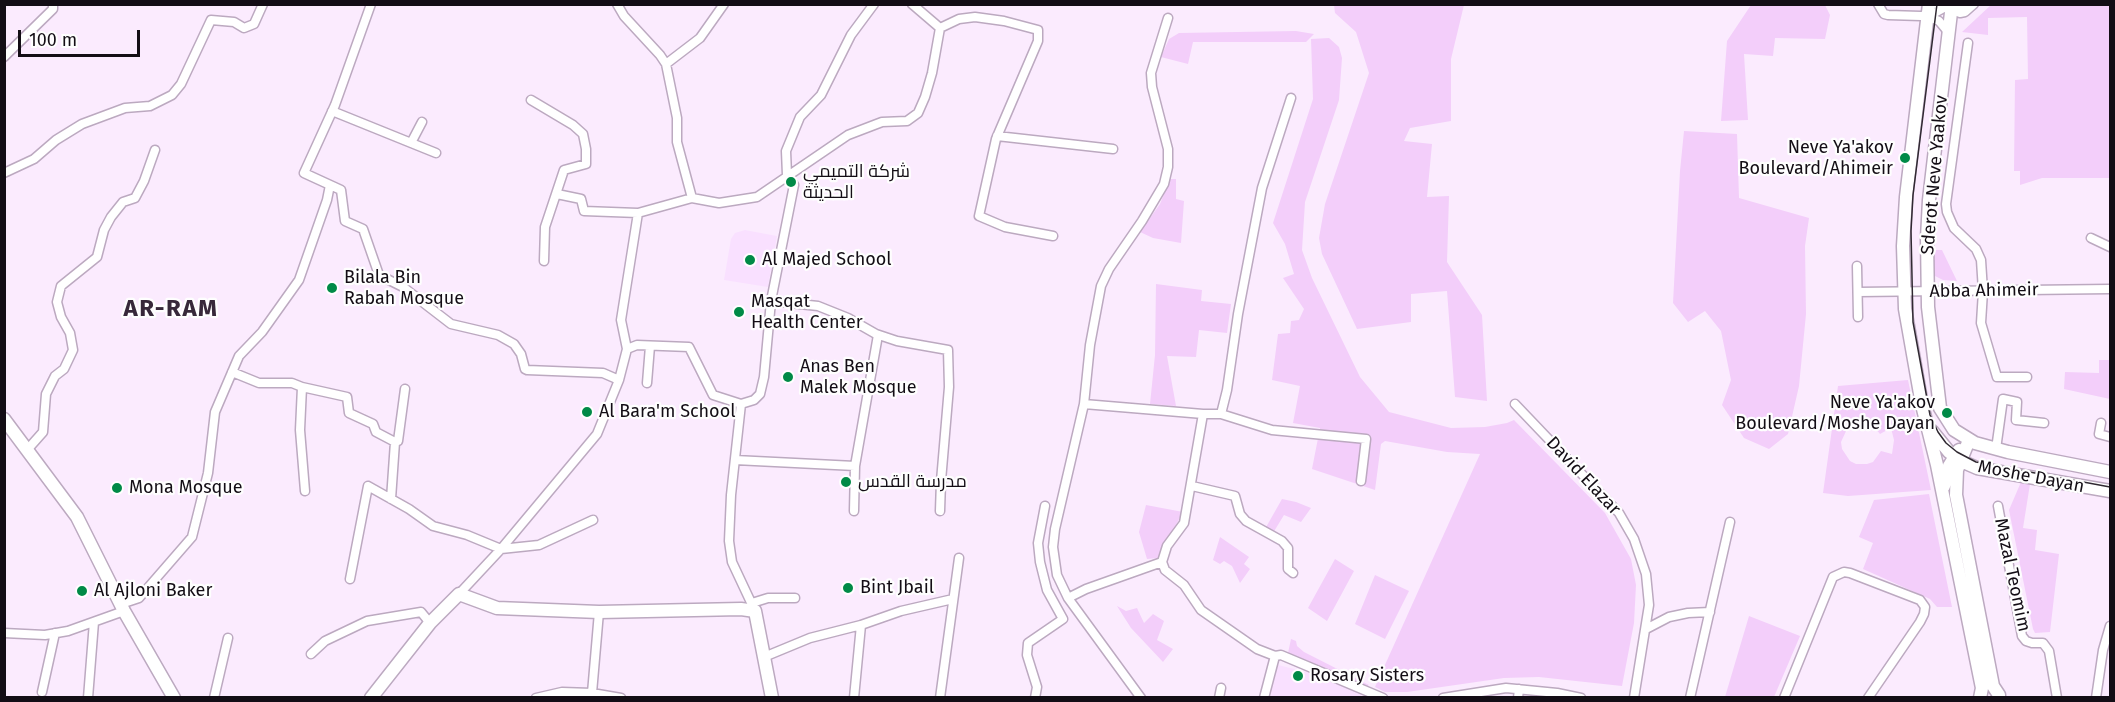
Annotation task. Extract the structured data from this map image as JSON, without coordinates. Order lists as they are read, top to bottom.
{
  "streets": {
    "street": [
      "Sderot Neve Yaakov",
      "Abba Ahimeir",
      "David Elazar",
      "Moshe Dayan",
      "Mazal Teomim"
    ]
  },
  "crossings": [
    ["Sderot Neve Yaakov", "Abba Ahimeir"],
    ["Sderot Neve Yaakov", "Moshe Dayan"]
  ],
  "districts": ["AR-RAM"],
  "places": [
    "Neve Ya'akov Boulevard/Ahimeir",
    "شركة التميمي الحديثة",
    "Al Majed School",
    "Bilala Bin Rabah Mosque",
    "Masqat Health Center",
    "Anas Ben Malek Mosque",
    "Al Bara'm School",
    "Neve Ya'akov Boulevard/Moshe Dayan",
    "مدرسة القدس",
    "Mona Mosque",
    "Bint Jbail",
    "Al Ajloni Baker",
    "Rosary Sisters"
  ],
  "scale_bar": "100 m"
}
